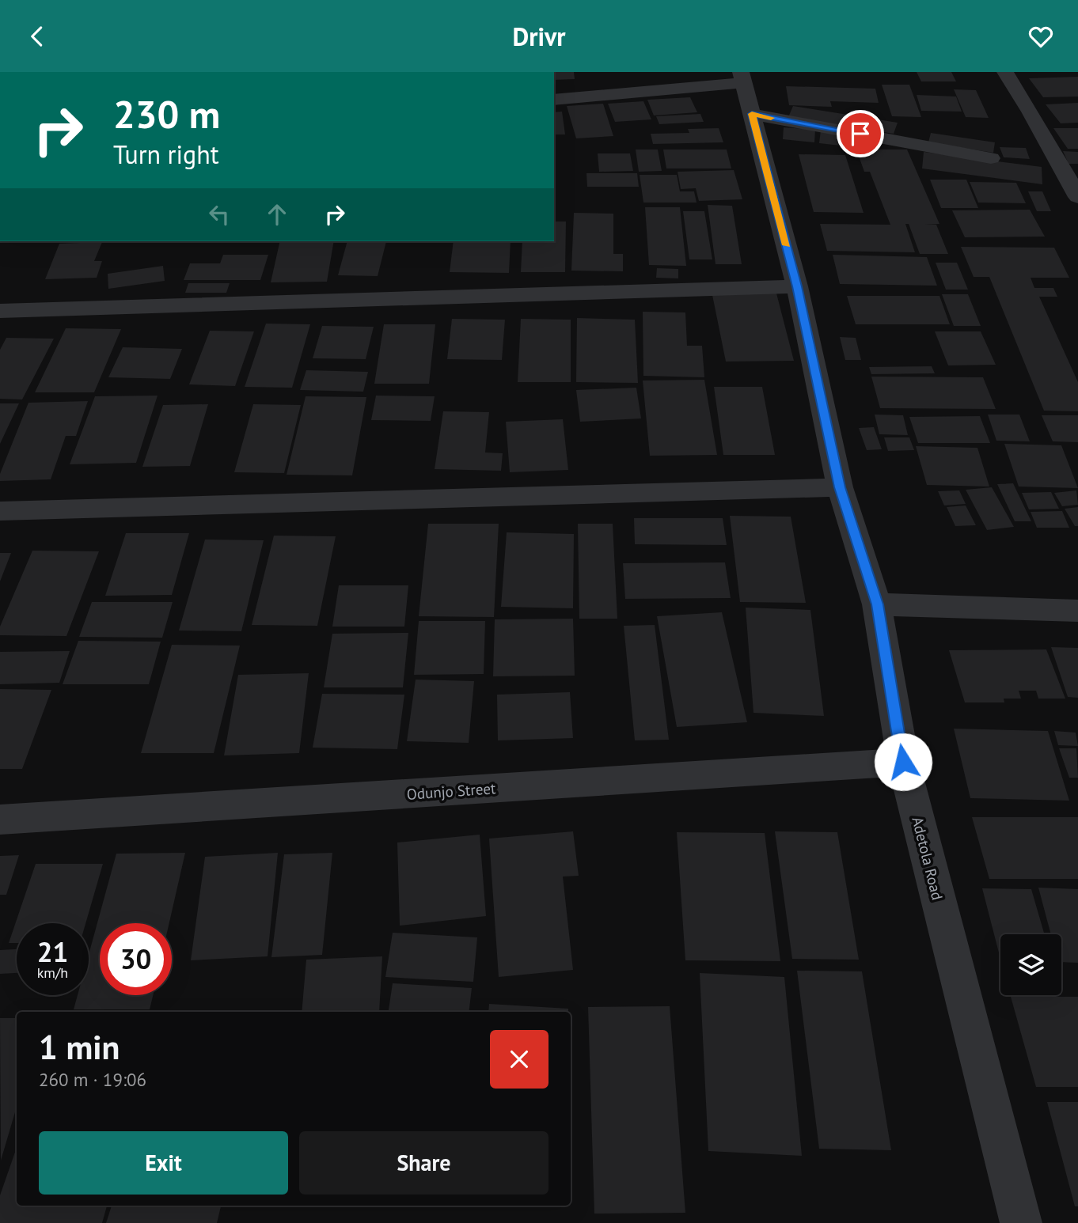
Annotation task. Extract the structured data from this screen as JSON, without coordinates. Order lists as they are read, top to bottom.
{
  "streets": {
    "street": ["Odunjo Street", "Adetola Road"]
  },
  "crossings": [
    ["Odunjo Street", "Adetola Road"]
  ],
  "page": {
    "header": "Drivr",
    "turn": ["230 m", "Turn right"],
    "speed": "21 km/h",
    "limit": "30",
    "heading": ["1 min", "260 m · 19:06"],
    "buttons": ["Exit", "Share"]
  }
}
